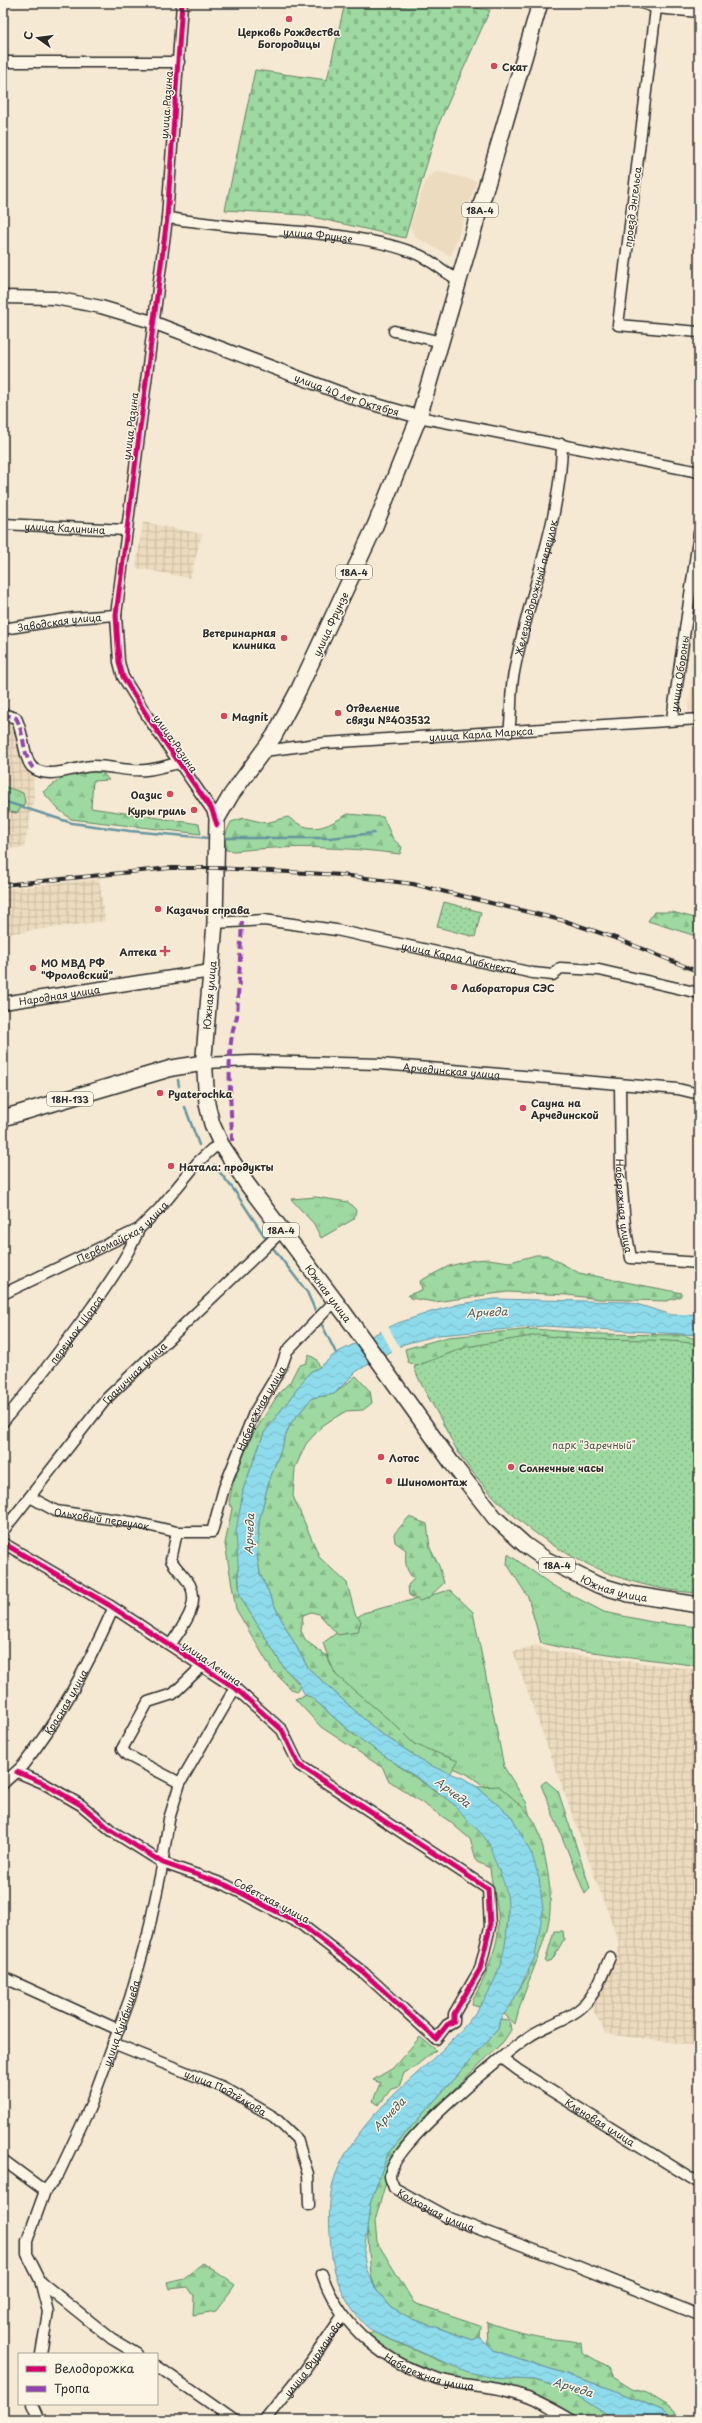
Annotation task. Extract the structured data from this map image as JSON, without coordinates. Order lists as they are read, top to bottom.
{
  "streets": {
    "main road": [
      "18А-4",
      "улица Фрунзе",
      "Южная улица",
      "18Н-133"
    ],
    "street": [
      "улица Разина",
      "проезд Энгельса",
      "улица 40 лет Октября",
      "улица Калинина",
      "Железнодорожный переулок",
      "Заводская улица",
      "улица Обороны",
      "улица Карла Маркса",
      "улица Карла Либкнехта",
      "Народная улица",
      "Арчединская улица",
      "Набережная улица",
      "Первомайская улица",
      "переулок Щорса",
      "Граничная улица",
      "Ольховый переулок",
      "улица Ленина",
      "Красная улица",
      "Советская улица",
      "улица Куйбышева",
      "улица Подтёлкова",
      "Кленовая улица",
      "Колхозная улица",
      "улица Фурманова"
    ]
  },
  "crossings": [
    ["улица Разина", "улица Фрунзе"],
    ["улица Разина", "улица 40 лет Октября"],
    ["улица Разина", "улица Калинина"],
    ["улица Разина", "Заводская улица"],
    ["улица Разина", "Южная улица"],
    ["улица Фрунзе", "улица 40 лет Октября"],
    ["улица Фрунзе", "улица Карла Маркса"],
    ["улица Фрунзе", "Южная улица"],
    ["улица 40 лет Октября", "Железнодорожный переулок"],
    ["Железнодорожный переулок", "улица Карла Маркса"],
    ["улица Обороны", "улица Карла Маркса"],
    ["улица Карла Либкнехта", "Южная улица"],
    ["Народная улица", "Южная улица"],
    ["Южная улица", "Арчединская улица"],
    ["Южная улица", "18Н-133"],
    ["Южная улица", "Набережная улица"],
    ["Южная улица", "Первомайская улица"],
    ["Южная улица", "Граничная улица"],
    ["Арчединская улица", "18Н-133"],
    ["Арчединская улица", "Набережная улица"],
    ["Набережная улица", "Ольховый переулок"],
    ["Набережная улица", "улица Фурманова"],
    ["Первомайская улица", "переулок Щорса"],
    ["Граничная улица", "Ольховый переулок"],
    ["улица Ленина", "Красная улица"],
    ["улица Ленина", "Советская улица"],
    ["улица Ленина", "улица Куйбышева"],
    ["Красная улица", "Советская улица"],
    ["Советская улица", "улица Куйбышева"],
    ["улица Куйбышева", "улица Подтёлкова"],
    ["Кленовая улица", "Колхозная улица"]
  ],
  "water": ["Арчеда"],
  "parks": ["парк \"Заречный\""],
  "places": {
    "other": [
      "Церковь Рождества Богородицы",
      "Скат",
      "Ветеринарная клиника",
      "Отделение связи №403532",
      "Magnit",
      "Оазис",
      "Куры гриль",
      "Казачья справа",
      "МО МВД РФ \"Фроловский\"",
      "Лаборатория СЭС",
      "Pyaterochka",
      "Сауна на Арчединской",
      "Натала: продукты",
      "Лотос",
      "Солнечные часы",
      "Шиномонтаж"
    ],
    "health": ["Аптека"]
  },
  "legend": ["Велодорожка", "Тропа"],
  "north": "left"
}
